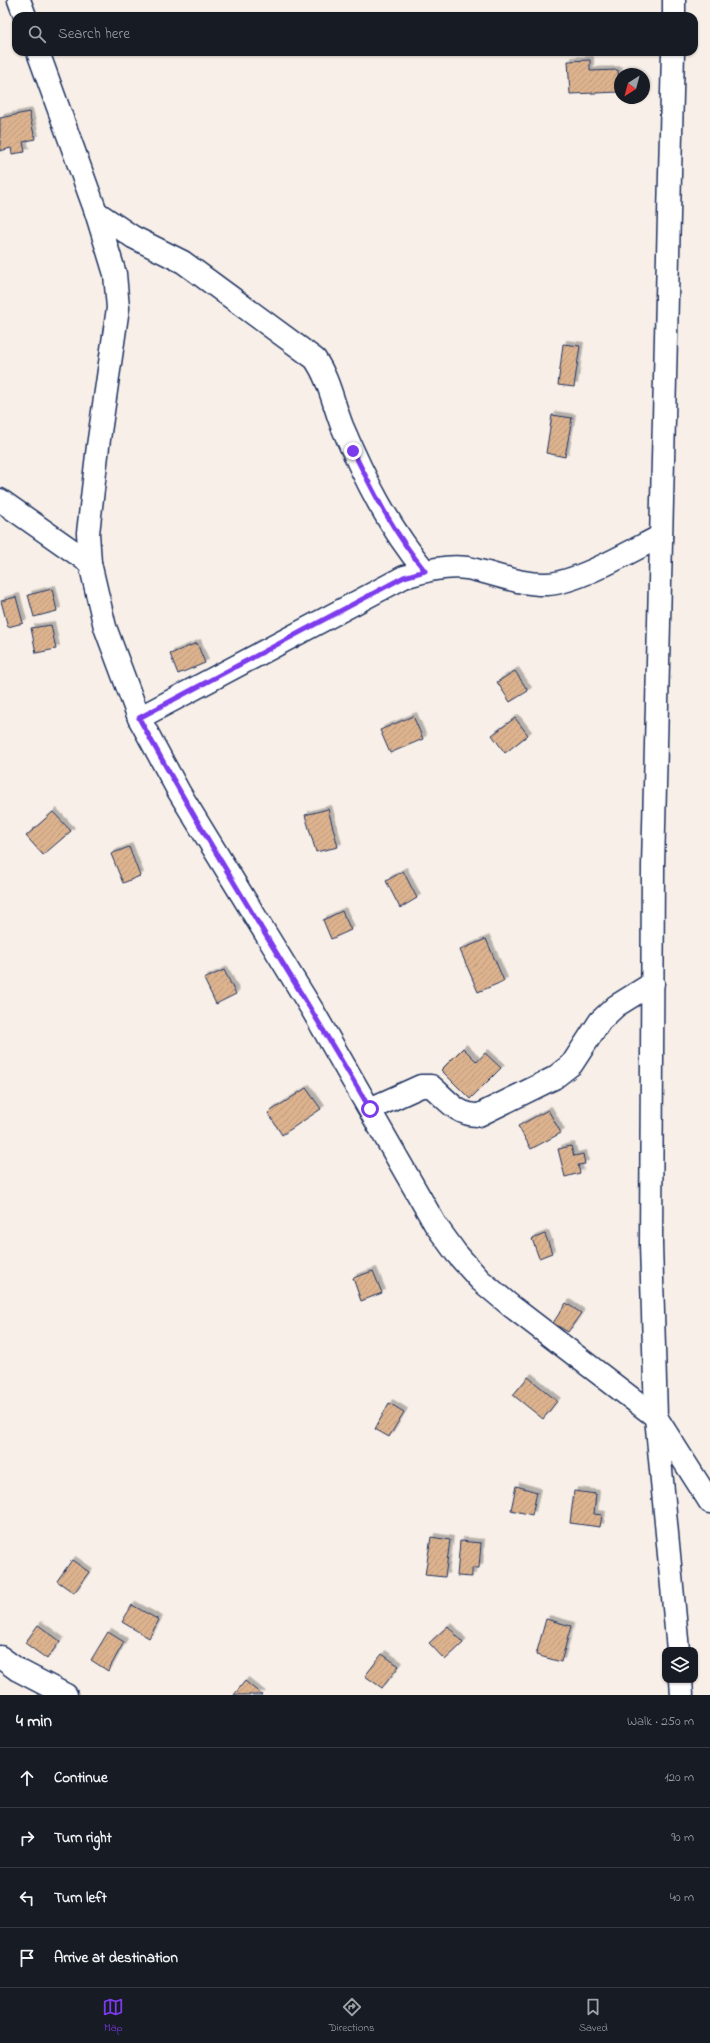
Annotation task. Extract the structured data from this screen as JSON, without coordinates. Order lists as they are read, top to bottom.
{
  "north": "bottom left",
  "page": {
    "search": "Search here",
    "heading": ["4 min", "Walk · 250 m"],
    "list": [
      ["Continue", "120 m"],
      ["Turn right", "90 m"],
      ["Turn left", "40 m"],
      "Arrive at destination"
    ],
    "nav": ["Map", "Directions", "Saved"]
  }
}
